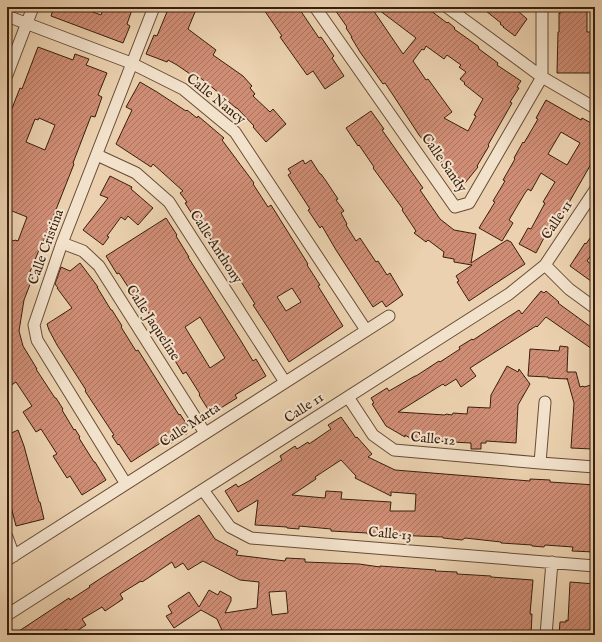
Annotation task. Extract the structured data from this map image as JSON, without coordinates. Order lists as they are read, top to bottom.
{
  "streets": {
    "street": [
      "Calle Nancy",
      "Calle Sandy",
      "Calle 11",
      "Calle Cristina",
      "Calle Anthony",
      "Calle Jaqueline",
      "Calle Marta",
      "Calle 12",
      "Calle 13"
    ]
  },
  "crossings": [
    ["Calle Nancy", "Calle Cristina"],
    ["Calle Nancy", "Calle Marta"],
    ["Calle 11", "Calle 12"],
    ["Calle 11", "Calle 13"],
    ["Calle Cristina", "Calle Anthony"],
    ["Calle Cristina", "Calle Jaqueline"],
    ["Calle Cristina", "Calle Marta"],
    ["Calle Anthony", "Calle Marta"],
    ["Calle Jaqueline", "Calle Marta"]
  ]
}
